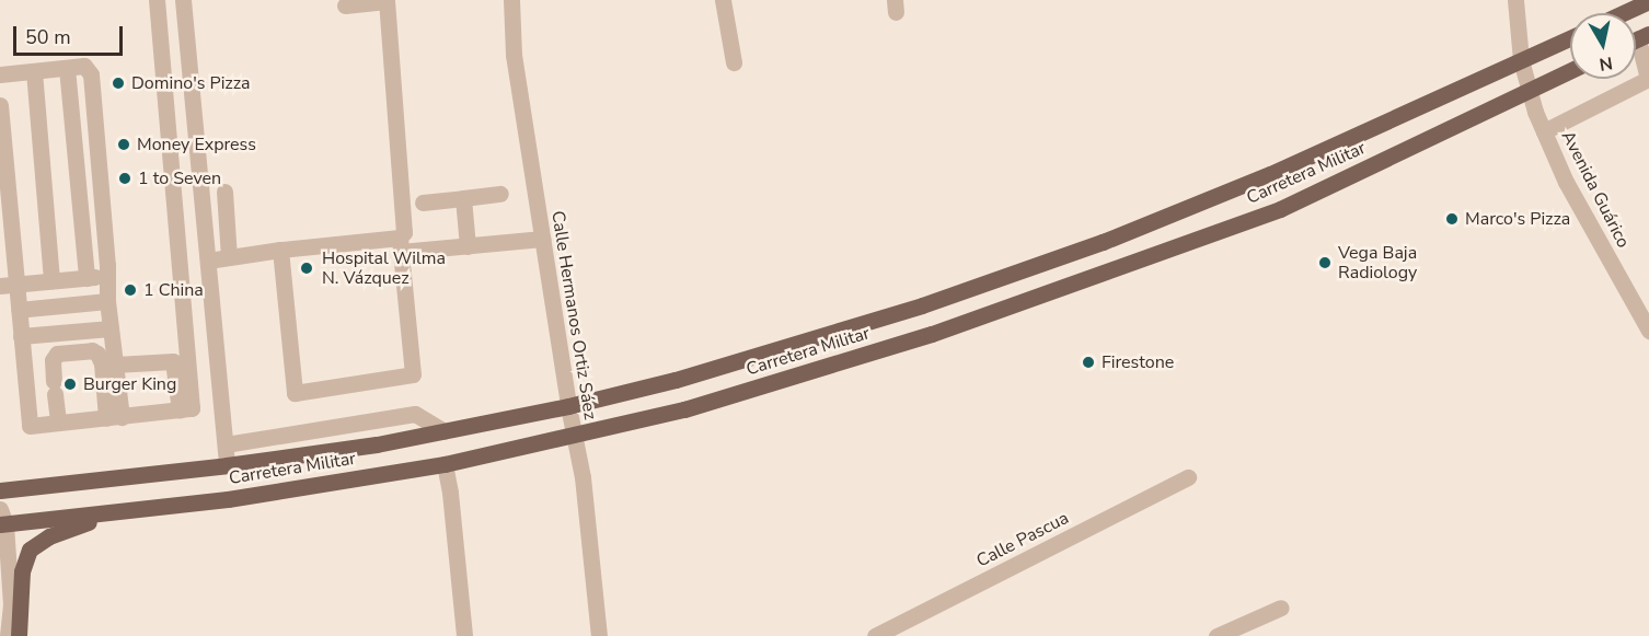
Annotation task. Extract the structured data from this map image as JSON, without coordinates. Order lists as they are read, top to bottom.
{
  "streets": {
    "main road": ["Carretera Militar"],
    "street": ["Avenida Guárico", "Calle Hermanos Ortiz Sáez", "Calle Pascua"]
  },
  "crossings": [
    ["Carretera Militar", "Avenida Guárico"],
    ["Carretera Militar", "Calle Hermanos Ortiz Sáez"]
  ],
  "places": [
    "Domino's Pizza",
    "Money Express",
    "1 to Seven",
    "Marco's Pizza",
    "Vega Baja Radiology",
    "Hospital Wilma N. Vázquez",
    "1 China",
    "Firestone",
    "Burger King"
  ],
  "scale_bar": "50 m",
  "north": "bottom"
}
